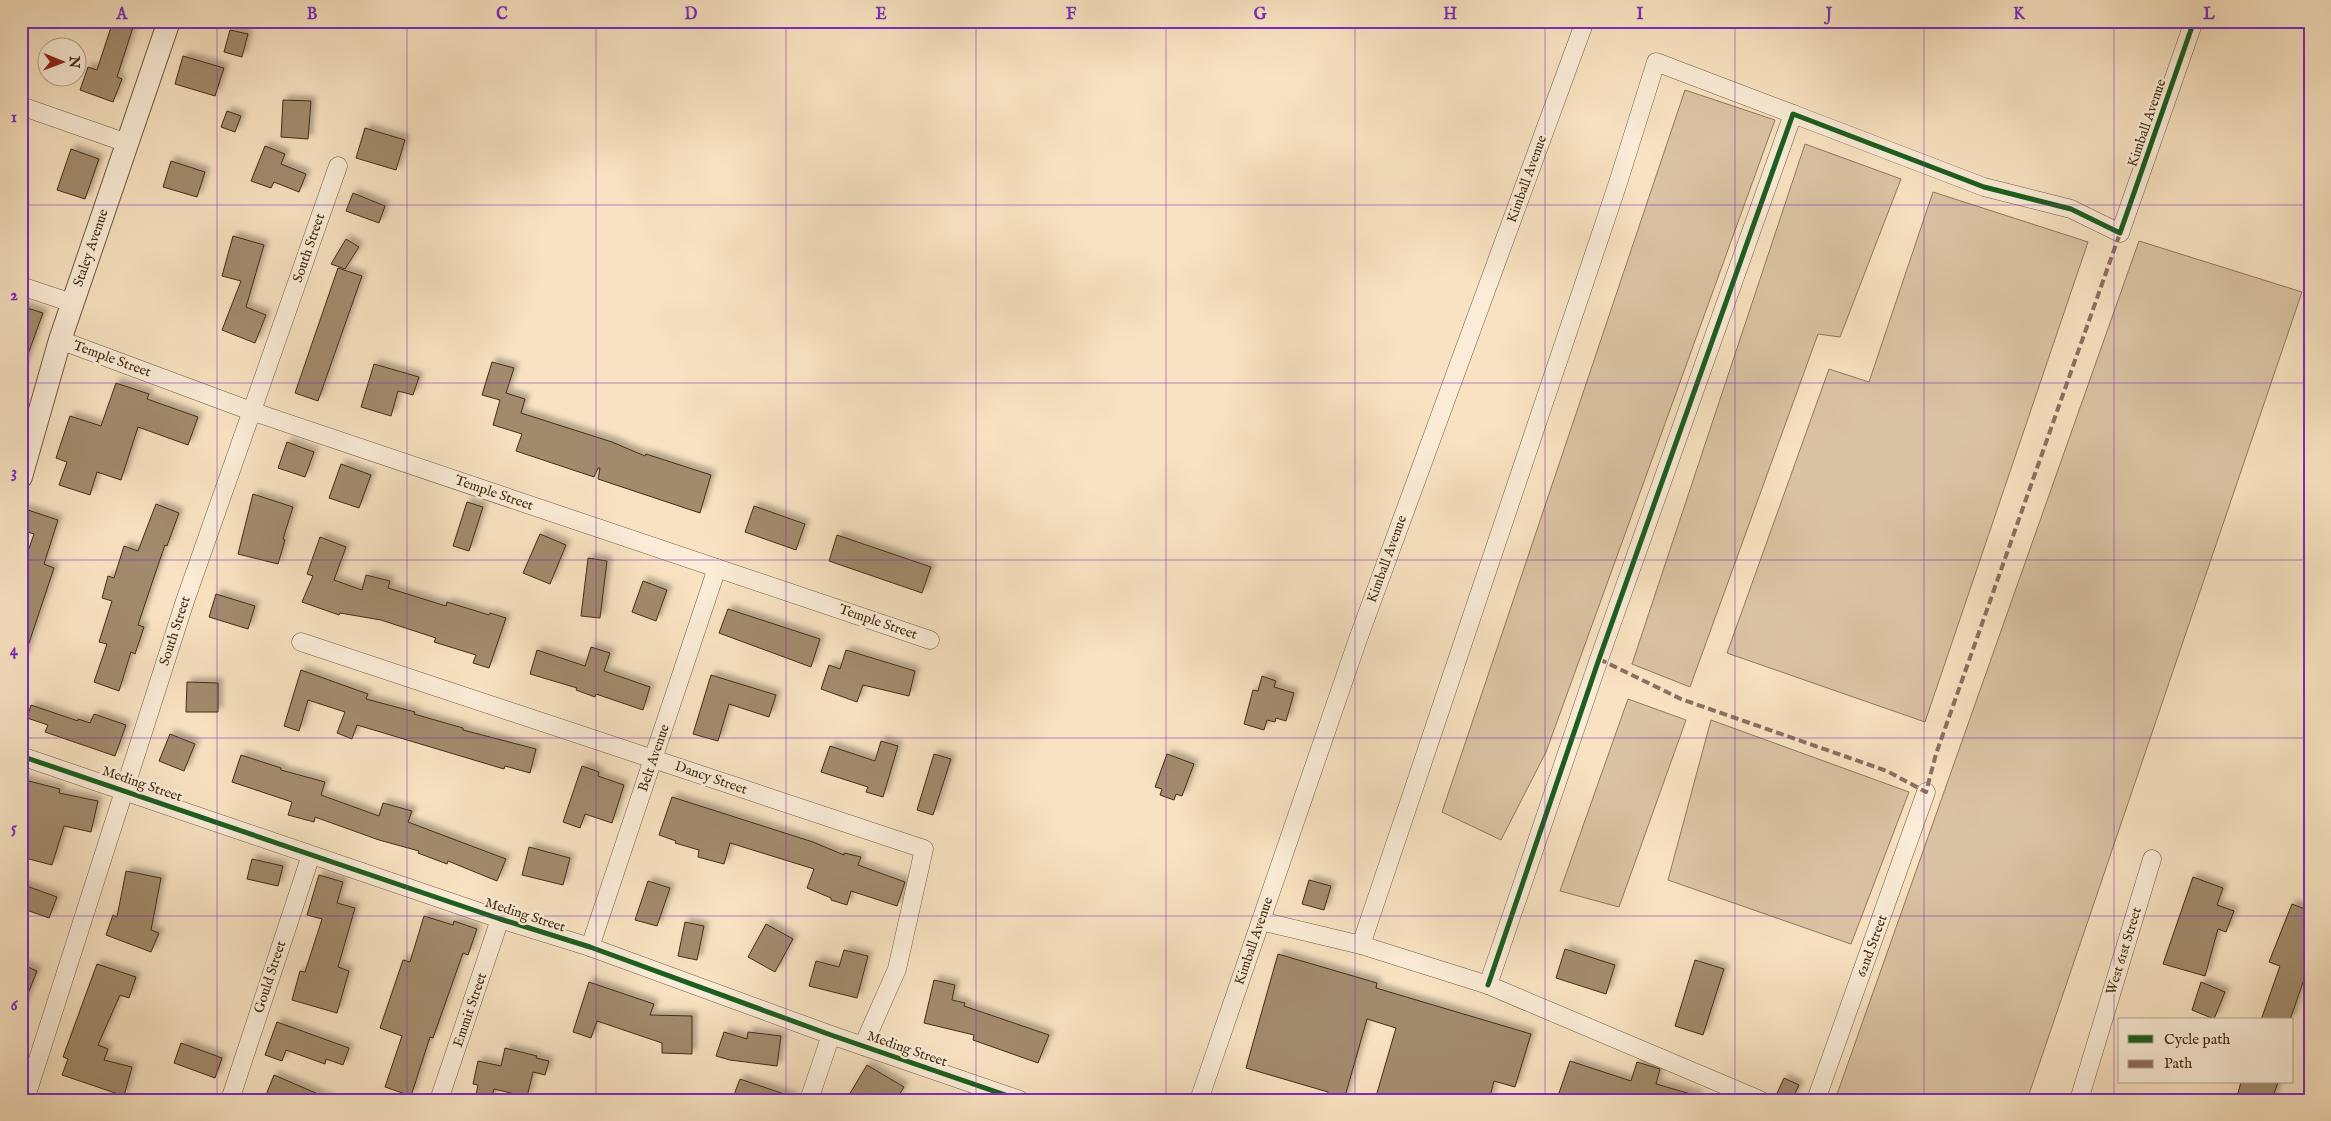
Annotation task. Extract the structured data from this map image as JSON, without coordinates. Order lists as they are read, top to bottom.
{
  "streets": {
    "street": [
      "Kimball Avenue",
      "Staley Avenue",
      "South Street",
      "Temple Street",
      "Belt Avenue",
      "Dancy Street",
      "Meding Street",
      "62nd Street",
      "West 61st Street",
      "Gould Street",
      "Emmit Street"
    ]
  },
  "crossings": [
    ["Staley Avenue", "Temple Street"],
    ["South Street", "Temple Street"],
    ["South Street", "Meding Street"],
    ["Temple Street", "Belt Avenue"],
    ["Belt Avenue", "Dancy Street"],
    ["Belt Avenue", "Meding Street"],
    ["Dancy Street", "Meding Street"],
    ["Meding Street", "Gould Street"],
    ["Meding Street", "Emmit Street"]
  ],
  "legend": ["Cycle path", "Path"],
  "north": "right",
  "grid": {
    "columns": [
      "A",
      "B",
      "C",
      "D",
      "E",
      "F",
      "G",
      "H",
      "I",
      "J",
      "K",
      "L"
    ],
    "rows": [
      "1",
      "2",
      "3",
      "4",
      "5",
      "6"
    ]
  }
}
